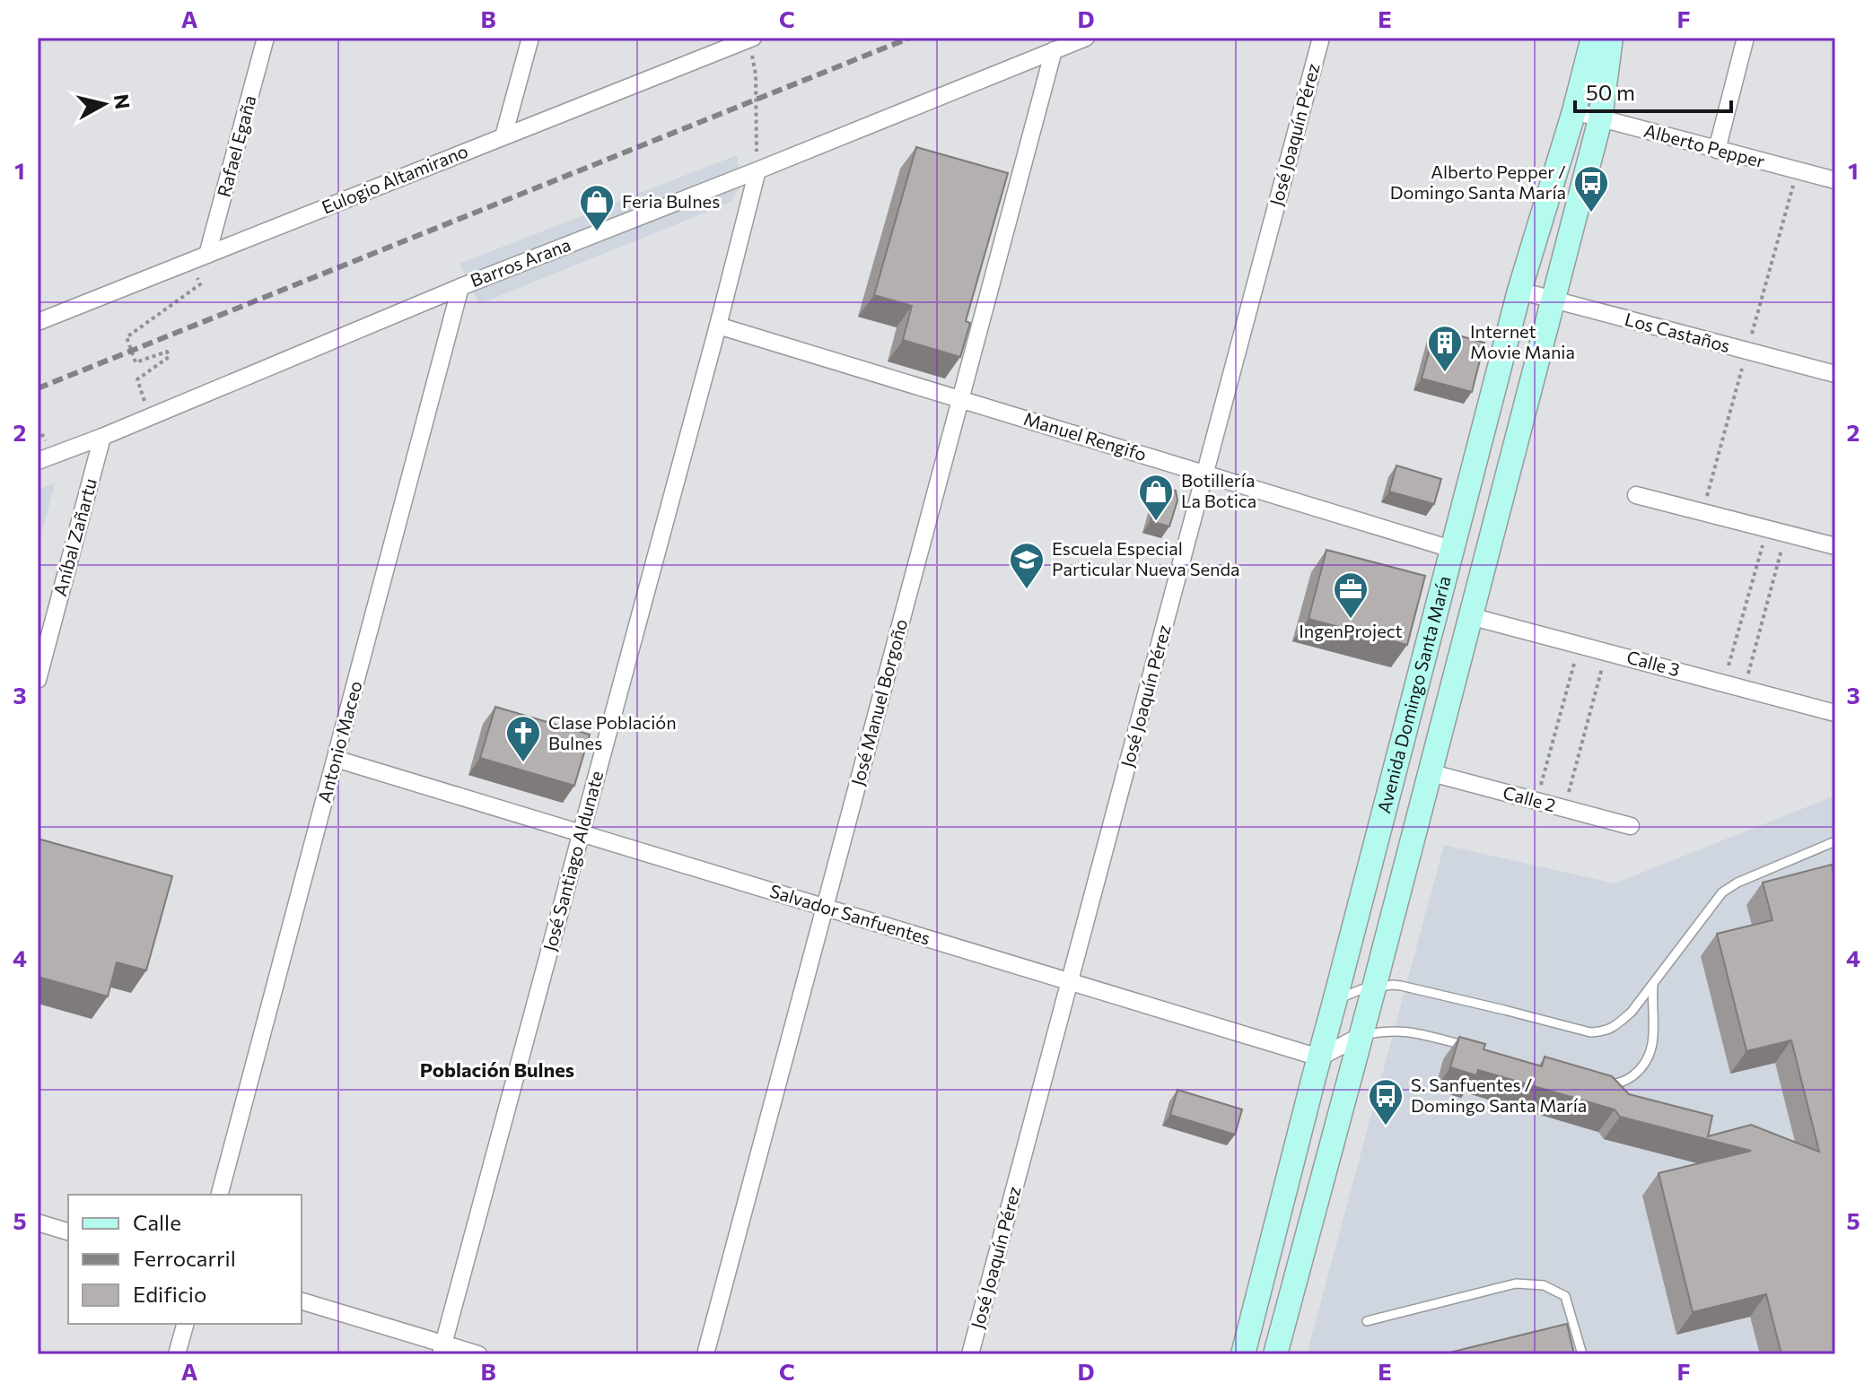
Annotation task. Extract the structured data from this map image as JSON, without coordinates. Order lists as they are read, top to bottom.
{
  "streets": {
    "main road": ["Avenida Domingo Santa María"],
    "street": [
      "José Joaquín Pérez",
      "Rafael Egaña",
      "Alberto Pepper",
      "Eulogio Altamirano",
      "Barros Arana",
      "Los Castaños",
      "Manuel Rengifo",
      "Aníbal Zañartu",
      "Calle 3",
      "José Manuel Borgoño",
      "Antonio Maceo",
      "Calle 2",
      "José Santiago Aldunate",
      "Salvador Sanfuentes"
    ]
  },
  "crossings": [
    ["José Joaquín Pérez", "Manuel Rengifo"],
    ["José Joaquín Pérez", "Salvador Sanfuentes"],
    ["Rafael Egaña", "Eulogio Altamirano"],
    ["Alberto Pepper", "Avenida Domingo Santa María"],
    ["Barros Arana", "Aníbal Zañartu"],
    ["Barros Arana", "José Manuel Borgoño"],
    ["Barros Arana", "Antonio Maceo"],
    ["Barros Arana", "José Santiago Aldunate"],
    ["Los Castaños", "Avenida Domingo Santa María"],
    ["Manuel Rengifo", "Avenida Domingo Santa María"],
    ["Manuel Rengifo", "José Manuel Borgoño"],
    ["Manuel Rengifo", "José Santiago Aldunate"],
    ["Calle 3", "Avenida Domingo Santa María"],
    ["Avenida Domingo Santa María", "Calle 2"],
    ["Avenida Domingo Santa María", "Salvador Sanfuentes"],
    ["José Manuel Borgoño", "Salvador Sanfuentes"],
    ["Antonio Maceo", "Salvador Sanfuentes"],
    ["José Santiago Aldunate", "Salvador Sanfuentes"]
  ],
  "districts": ["Población Bulnes"],
  "places": {
    "bus stop": ["Alberto Pepper / Domingo Santa María", "S. Sanfuentes / Domingo Santa María"],
    "shop": ["Feria Bulnes", "Botillería La Botica"],
    "building": ["Internet Movie Mania"],
    "school or university": ["Escuela Especial Particular Nueva Senda"],
    "office": ["IngenProject"],
    "church": ["Clase Población Bulnes"]
  },
  "legend": ["Calle", "Ferrocarril", "Edificio"],
  "scale_bar": "50 m",
  "north": "right",
  "grid": {
    "columns": [
      "A",
      "B",
      "C",
      "D",
      "E",
      "F"
    ],
    "rows": [
      "1",
      "2",
      "3",
      "4",
      "5"
    ]
  }
}
